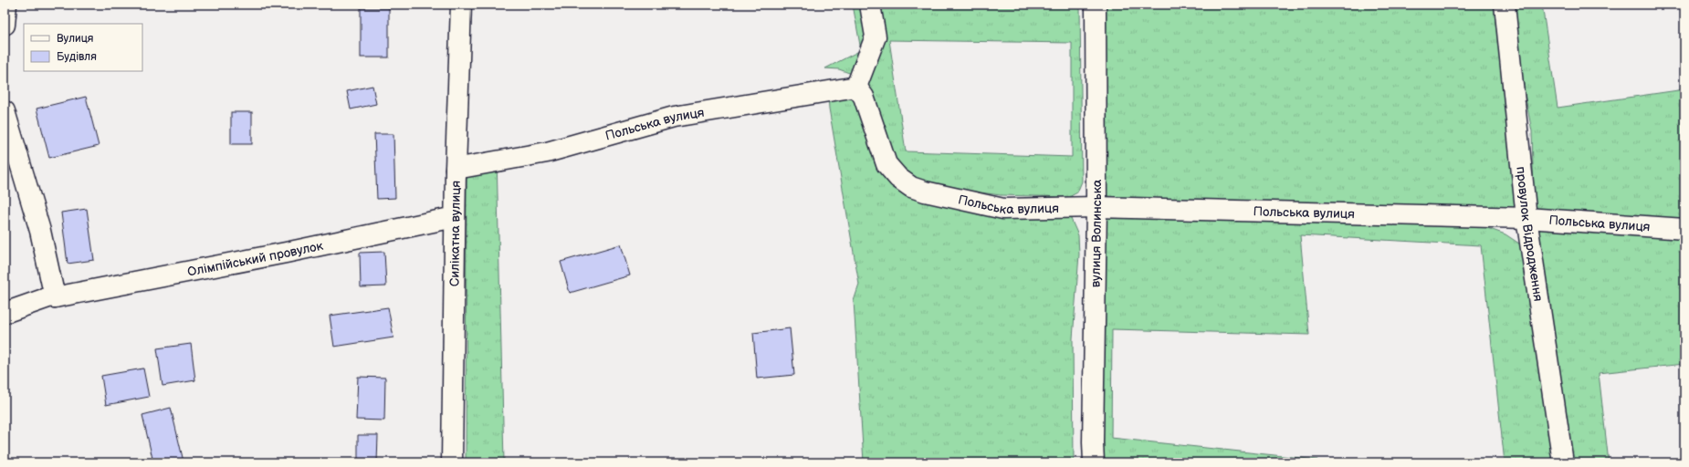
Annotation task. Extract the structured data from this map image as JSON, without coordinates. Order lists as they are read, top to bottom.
{
  "streets": {
    "street": [
      "Польська вулиця",
      "Силікатна вулиця",
      "вулиця Волинська",
      "провулок Відродження",
      "Олімпійський провулок"
    ]
  },
  "crossings": [
    ["Польська вулиця", "Силікатна вулиця"],
    ["Польська вулиця", "вулиця Волинська"],
    ["Польська вулиця", "провулок Відродження"],
    ["Силікатна вулиця", "Олімпійський провулок"]
  ],
  "legend": ["Вулиця", "Будівля"]
}
